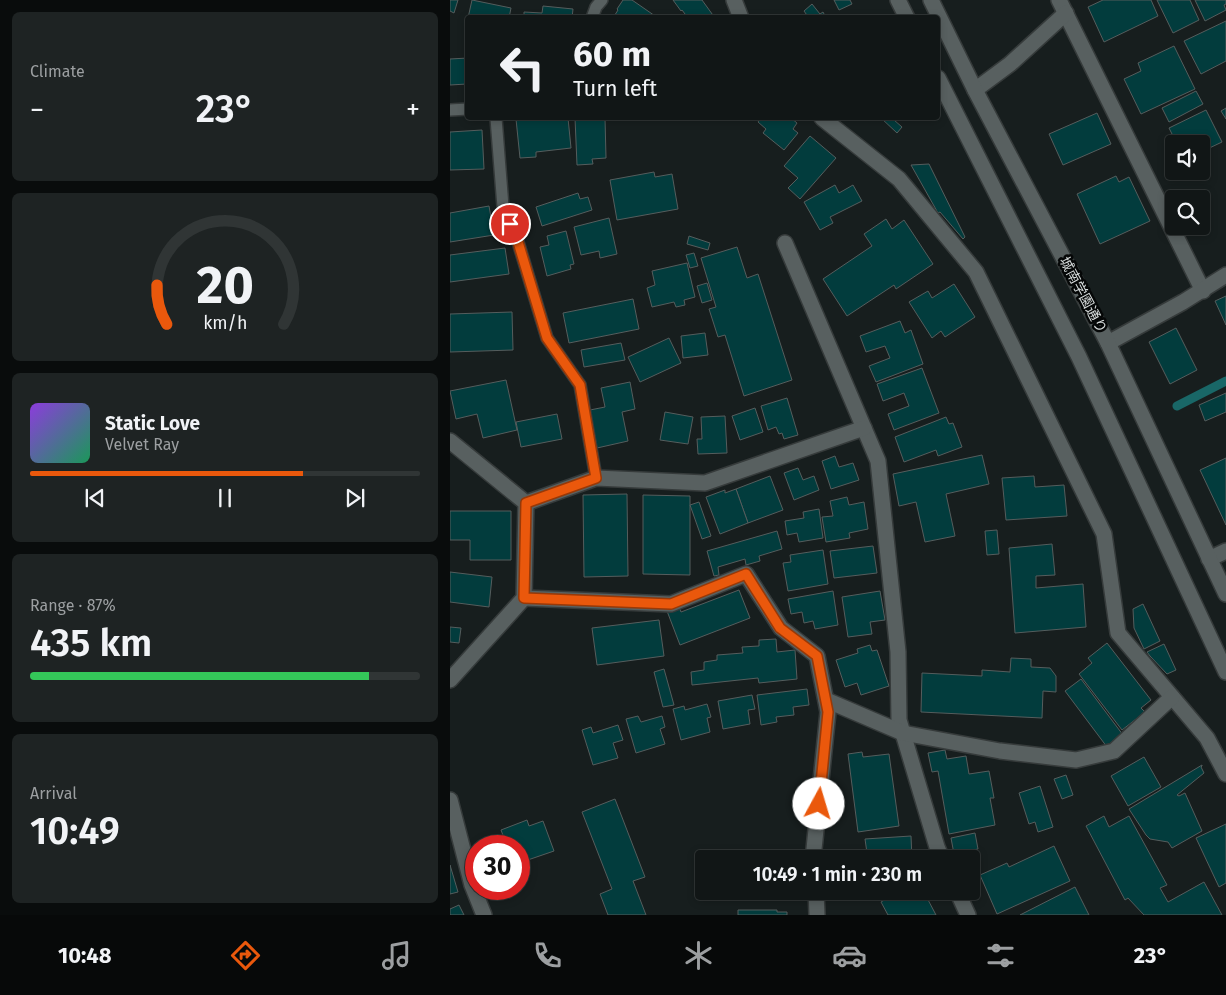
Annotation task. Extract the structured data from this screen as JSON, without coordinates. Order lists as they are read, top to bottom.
{
  "streets": {
    "street": ["城南学園通り"]
  },
  "page": {
    "tile": [
      "Climate",
      ["Range · 87%", "435 km"],
      ["Arrival", "10:49"]
    ],
    "turn": ["60 m", "Turn left"],
    "heat": ["−", "23°", "+"],
    "song": ["Static Love", "Velvet Ray"],
    "limit": "30",
    "trip": "10:49 · 1 min · 230 m",
    "tabs": ["10:48", "23°"],
    "gauge": ["20", "km/h"]
  }
}
